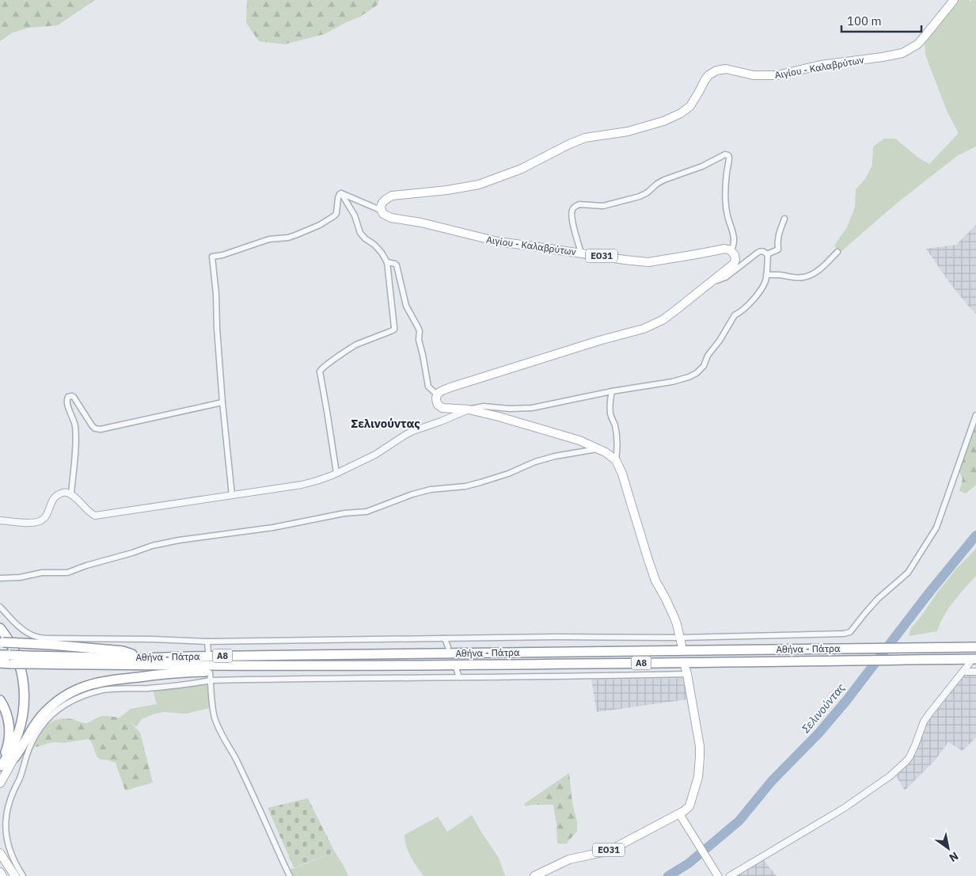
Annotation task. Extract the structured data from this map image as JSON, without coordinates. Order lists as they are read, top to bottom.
{
  "streets": {
    "highway": ["Αθήνα - Πάτρα", "Α8"],
    "main road": ["Αιγίου - Καλαβρύτων", "ΕΟ31"]
  },
  "districts": ["Σελινούντας"],
  "water": ["Σελινούντας"],
  "scale_bar": "100 m",
  "north": "bottom right"
}
